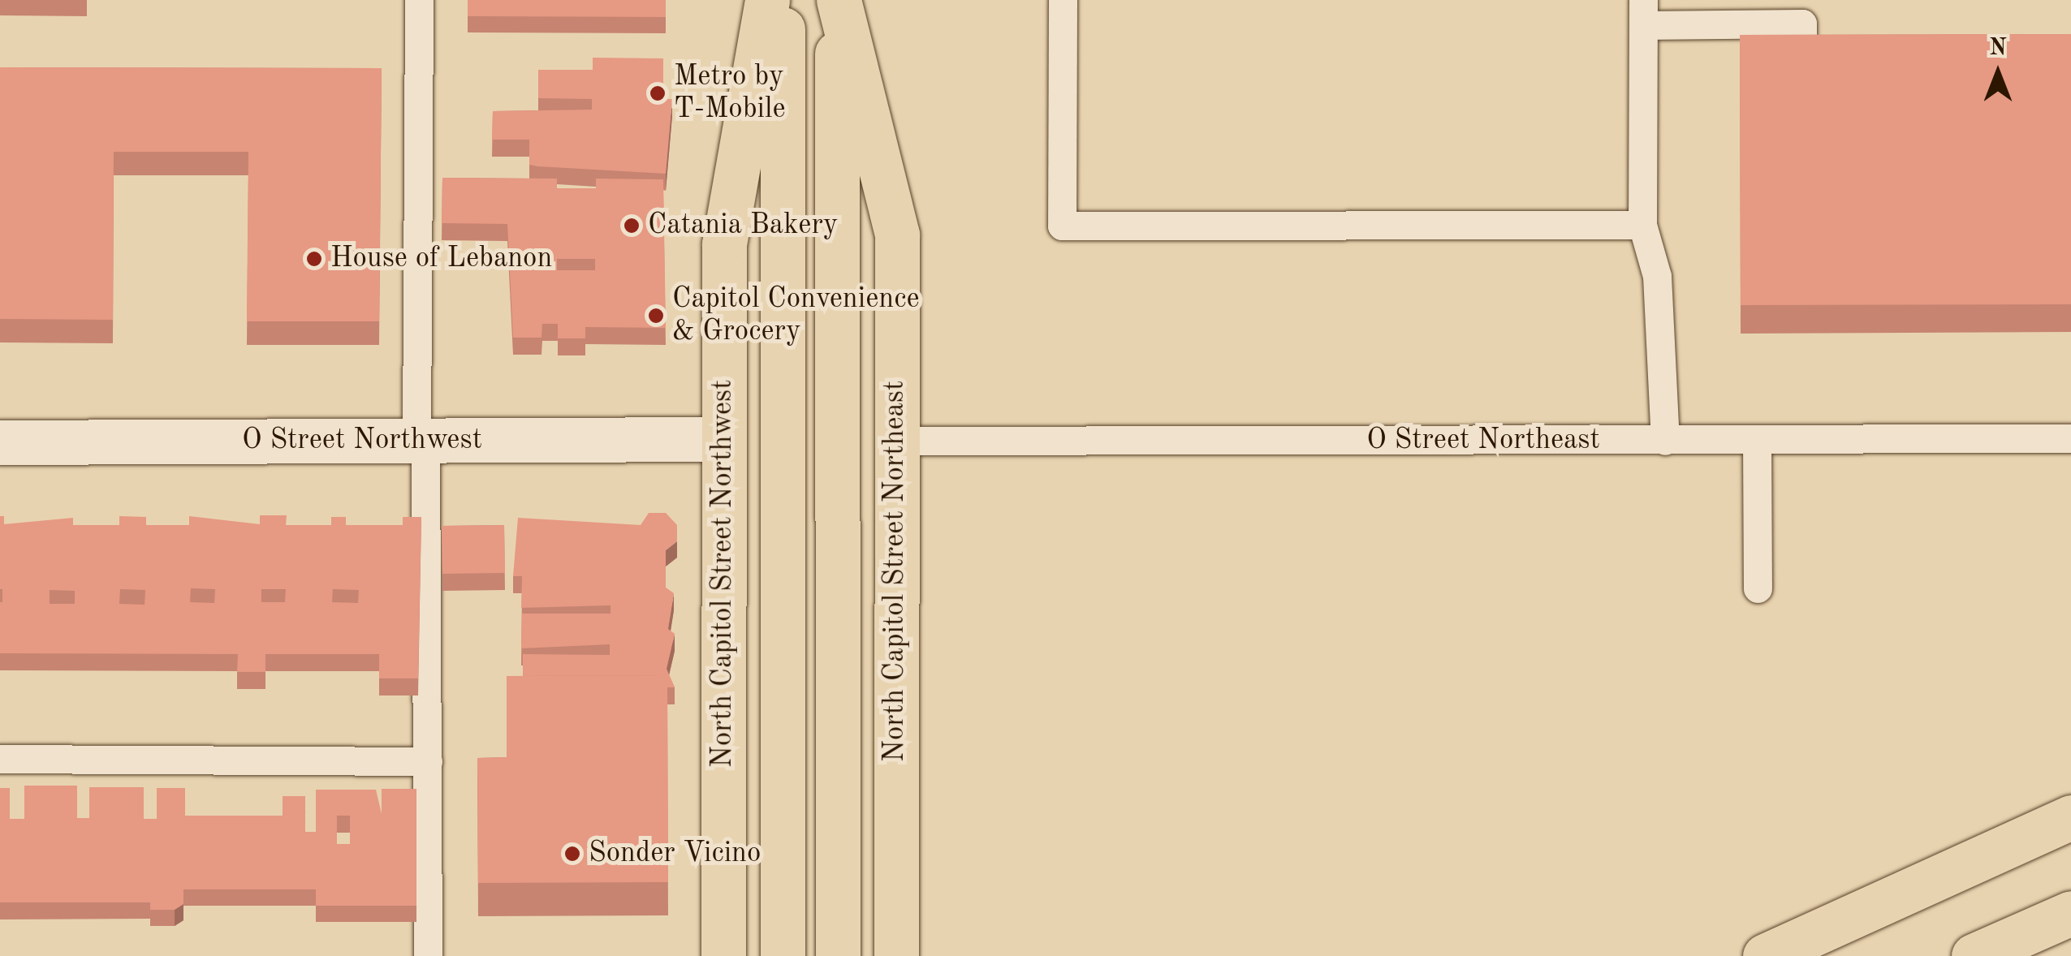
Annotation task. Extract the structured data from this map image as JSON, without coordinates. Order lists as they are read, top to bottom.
{
  "streets": {
    "main road": ["North Capitol Street Northeast", "North Capitol Street Northwest"],
    "street": ["O Street Northwest"],
    "lane": ["O Street Northeast"]
  },
  "crossings": [
    ["O Street Northwest", "North Capitol Street Northwest"],
    ["O Street Northeast", "North Capitol Street Northeast"]
  ],
  "places": [
    "Metro by T-Mobile",
    "Catania Bakery",
    "House of Lebanon",
    "Capitol Convenience & Grocery",
    "Sonder Vicino"
  ],
  "north": "top"
}
